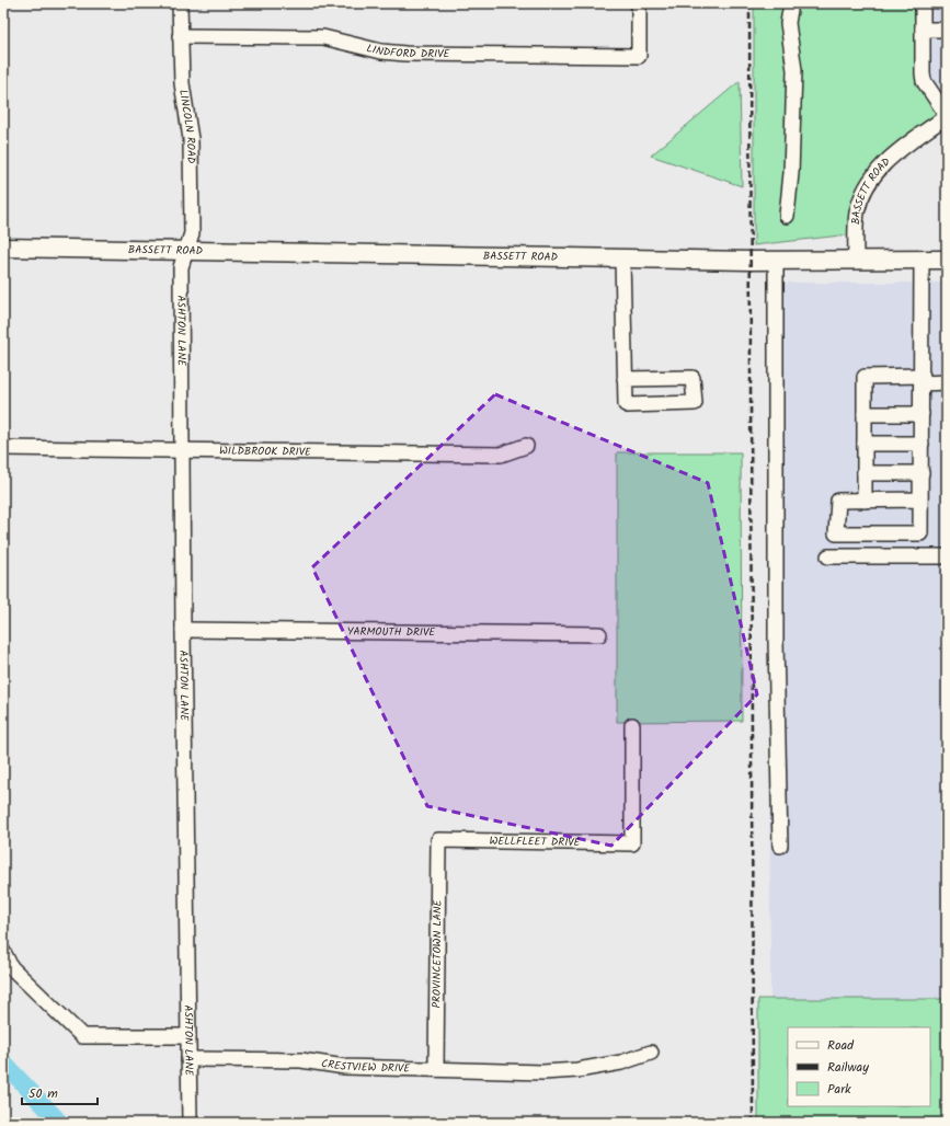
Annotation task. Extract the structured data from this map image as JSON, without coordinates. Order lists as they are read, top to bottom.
{
  "streets": {
    "main road": ["BASSETT ROAD"],
    "street": [
      "LINDFORD DRIVE",
      "LINCOLN ROAD",
      "ASHTON LANE",
      "WILDBROOK DRIVE",
      "YARMOUTH DRIVE",
      "WELLFLEET DRIVE",
      "PROVINCETOWN LANE",
      "CRESTVIEW DRIVE"
    ]
  },
  "crossings": [
    ["LINDFORD DRIVE", "LINCOLN ROAD"],
    ["LINCOLN ROAD", "BASSETT ROAD"],
    ["LINCOLN ROAD", "ASHTON LANE"],
    ["BASSETT ROAD", "ASHTON LANE"],
    ["ASHTON LANE", "WILDBROOK DRIVE"],
    ["ASHTON LANE", "YARMOUTH DRIVE"],
    ["ASHTON LANE", "CRESTVIEW DRIVE"],
    ["WELLFLEET DRIVE", "PROVINCETOWN LANE"],
    ["PROVINCETOWN LANE", "CRESTVIEW DRIVE"]
  ],
  "legend": ["Road", "Railway", "Park"],
  "scale_bar": "50 m"
}
